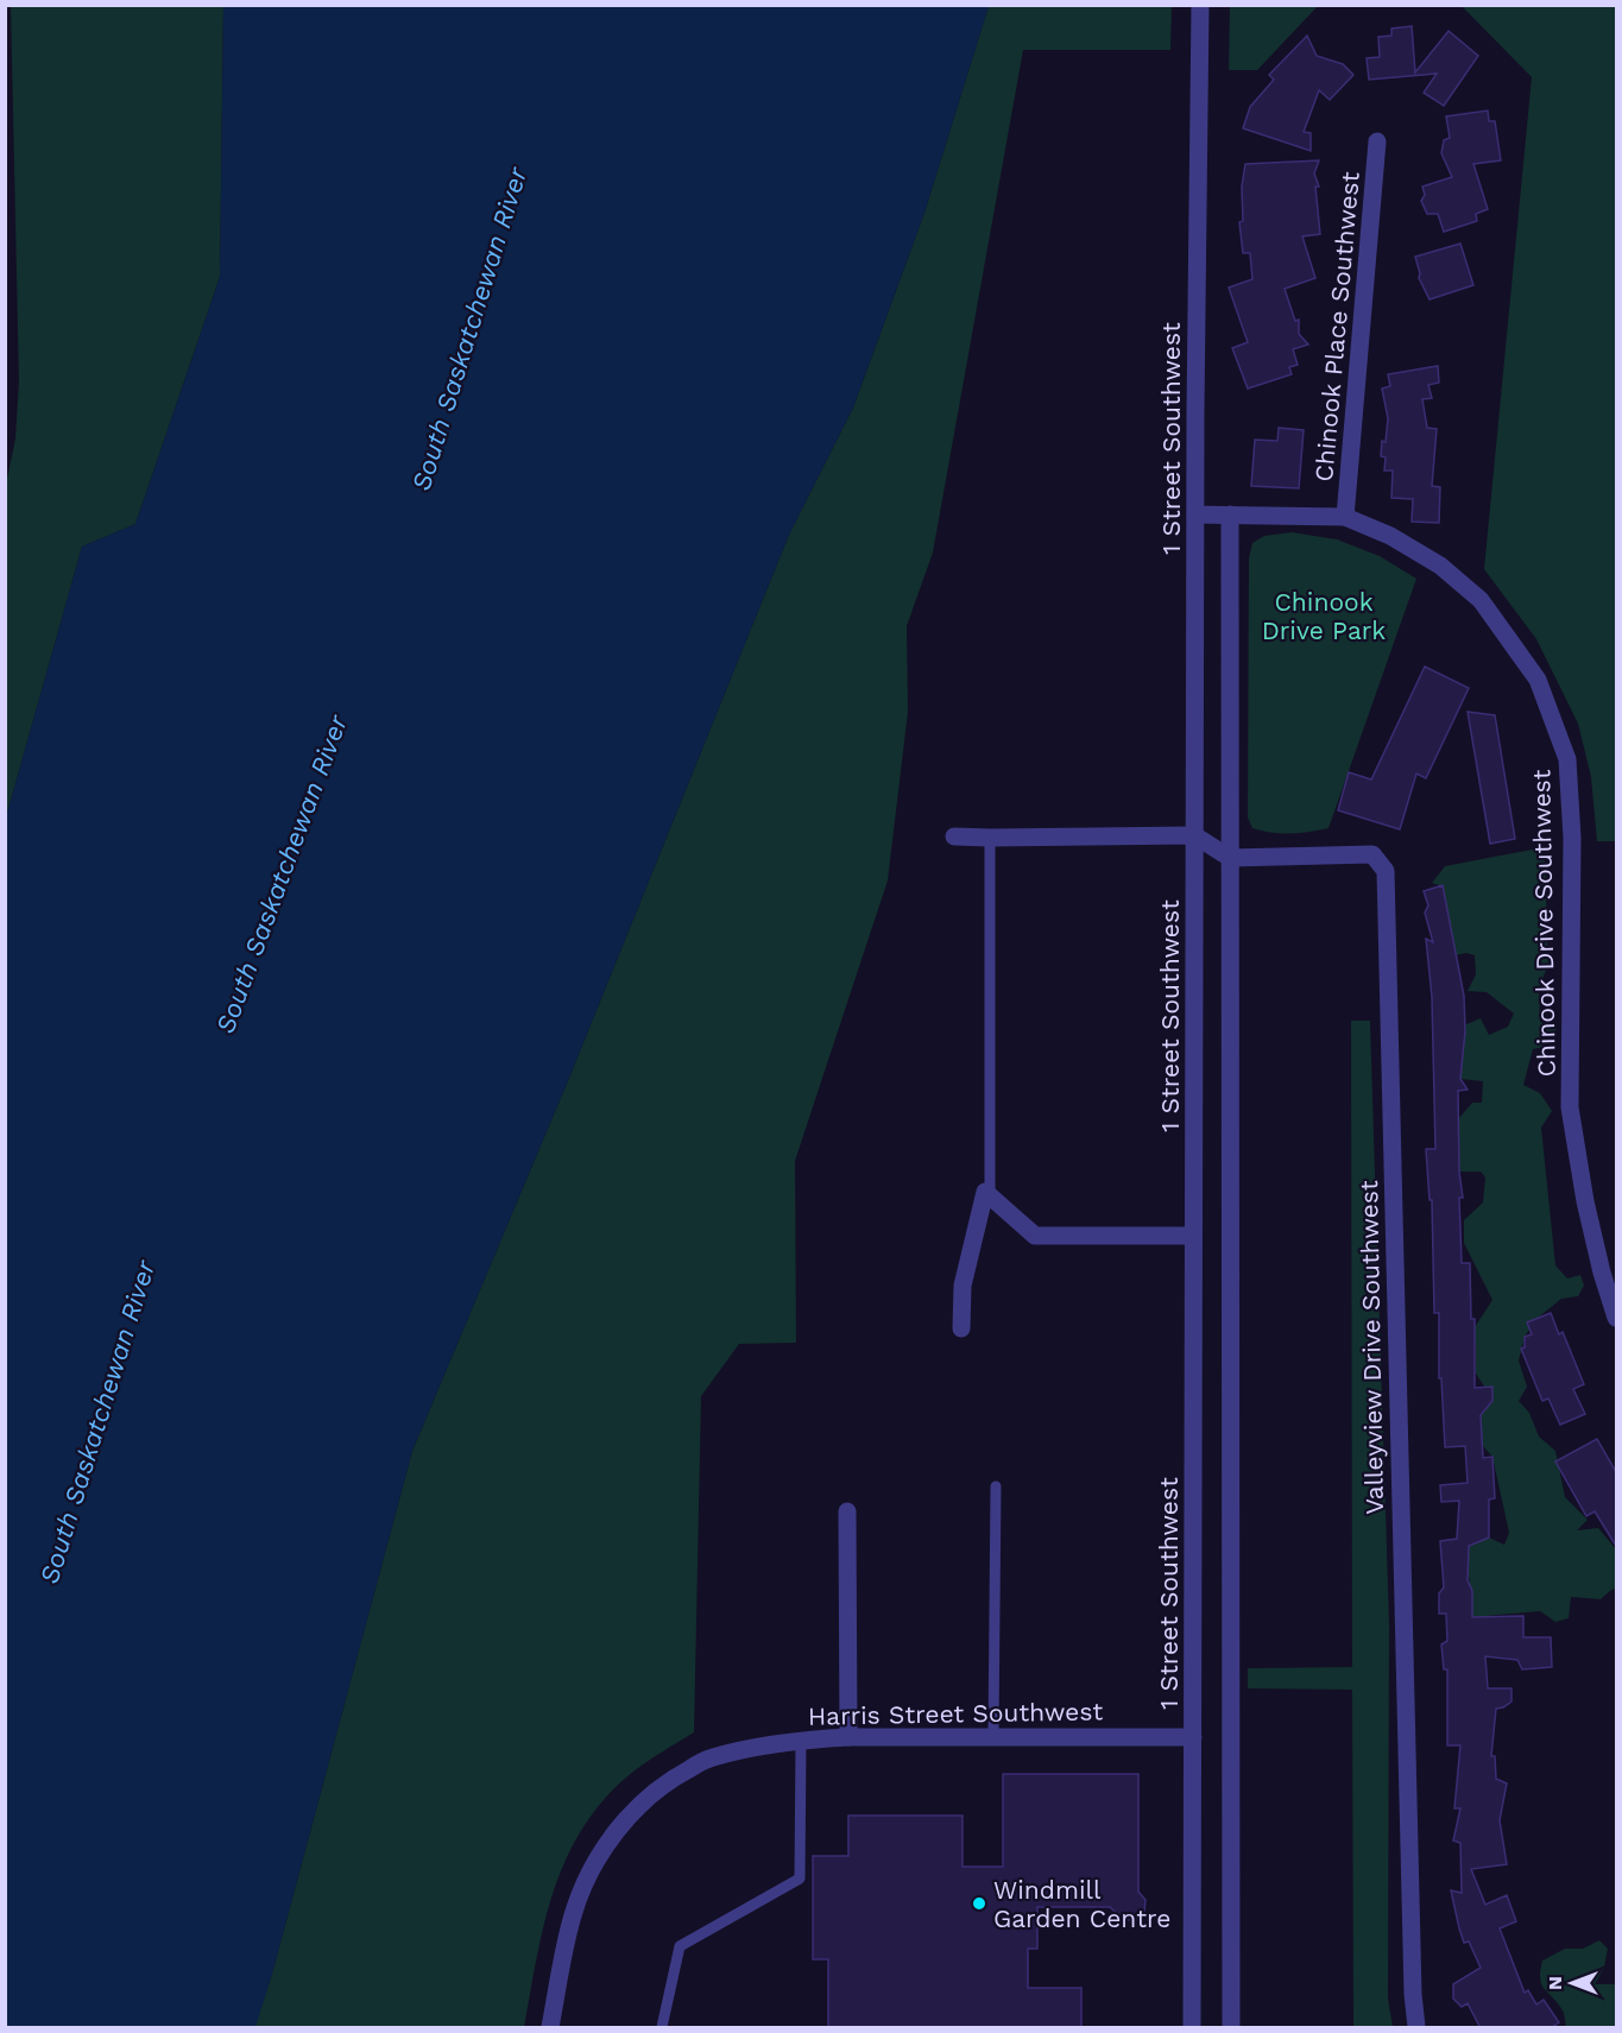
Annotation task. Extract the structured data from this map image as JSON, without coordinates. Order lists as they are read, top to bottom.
{
  "streets": {
    "street": [
      "Chinook Place Southwest",
      "1 Street Southwest",
      "Chinook Drive Southwest",
      "Valleyview Drive Southwest",
      "Harris Street Southwest"
    ]
  },
  "crossings": [
    ["Chinook Place Southwest", "Chinook Drive Southwest"],
    ["1 Street Southwest", "Chinook Drive Southwest"],
    ["1 Street Southwest", "Harris Street Southwest"]
  ],
  "water": ["South Saskatchewan River"],
  "parks": ["Chinook Drive Park"],
  "places": ["Windmill Garden Centre"],
  "north": "left"
}
